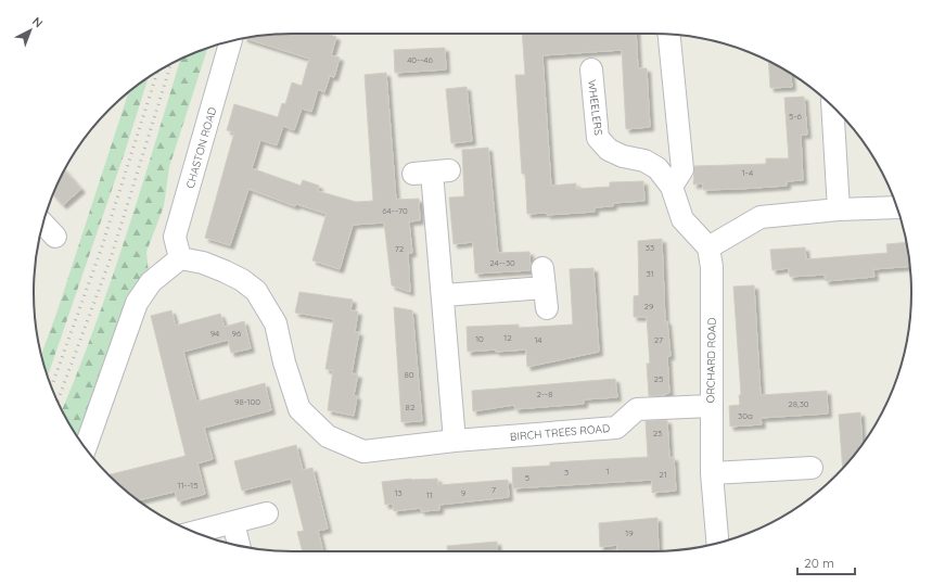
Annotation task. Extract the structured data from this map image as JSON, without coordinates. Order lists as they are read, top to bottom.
{
  "streets": {
    "street": [
      "WHEELERS",
      "CHASTON ROAD",
      "ORCHARD ROAD",
      "BIRCH TREES ROAD"
    ]
  },
  "crossings": [
    ["WHEELERS", "ORCHARD ROAD"],
    ["CHASTON ROAD", "BIRCH TREES ROAD"],
    ["ORCHARD ROAD", "BIRCH TREES ROAD"]
  ],
  "house_numbers": [
    "40--46",
    "5-6",
    "1-4",
    "64--70",
    "33",
    "72",
    "24--30",
    "31",
    "29",
    "94",
    "96",
    "12",
    "10",
    "14",
    "27",
    "80",
    "25",
    "2--8",
    "98-100",
    "28,30",
    "82",
    "30a",
    "23",
    "1",
    "3",
    "21",
    "5",
    "11--15",
    "7",
    "13",
    "9",
    "11",
    "19"
  ],
  "scale_bar": "20 m",
  "north": "top right"
}
